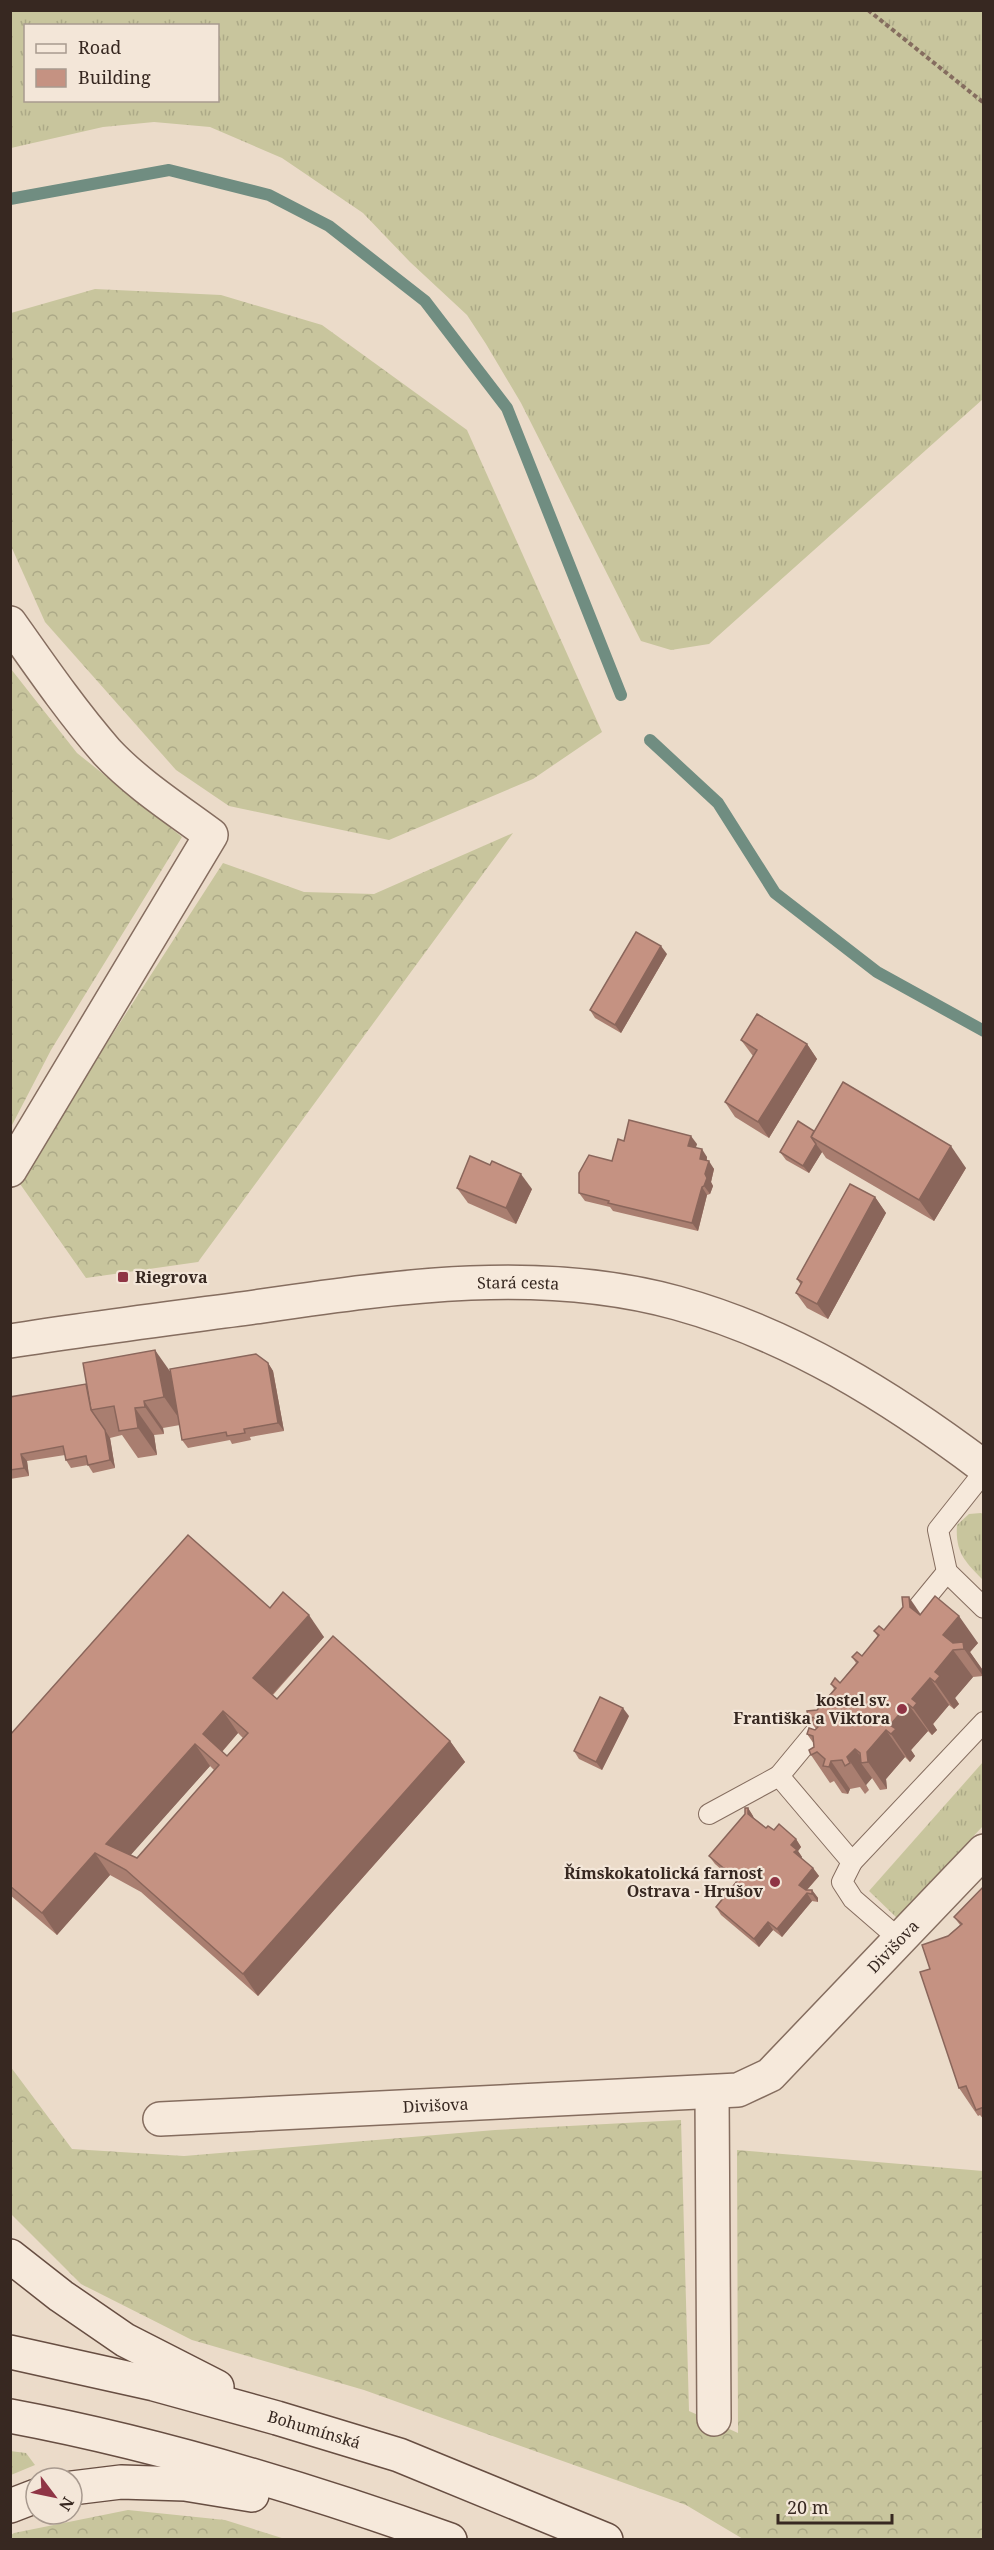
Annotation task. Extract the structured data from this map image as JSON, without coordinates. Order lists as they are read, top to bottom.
{
  "streets": {
    "street": ["Stará cesta", "Divišova", "Bohumínská"]
  },
  "places": {
    "transit": ["Riegrova"],
    "other": ["kostel sv. Františka a Viktora", "Římskokatolická farnost Ostrava - Hrušov"]
  },
  "legend": ["Road", "Building"],
  "scale_bar": "20 m",
  "north": "bottom right"
}
